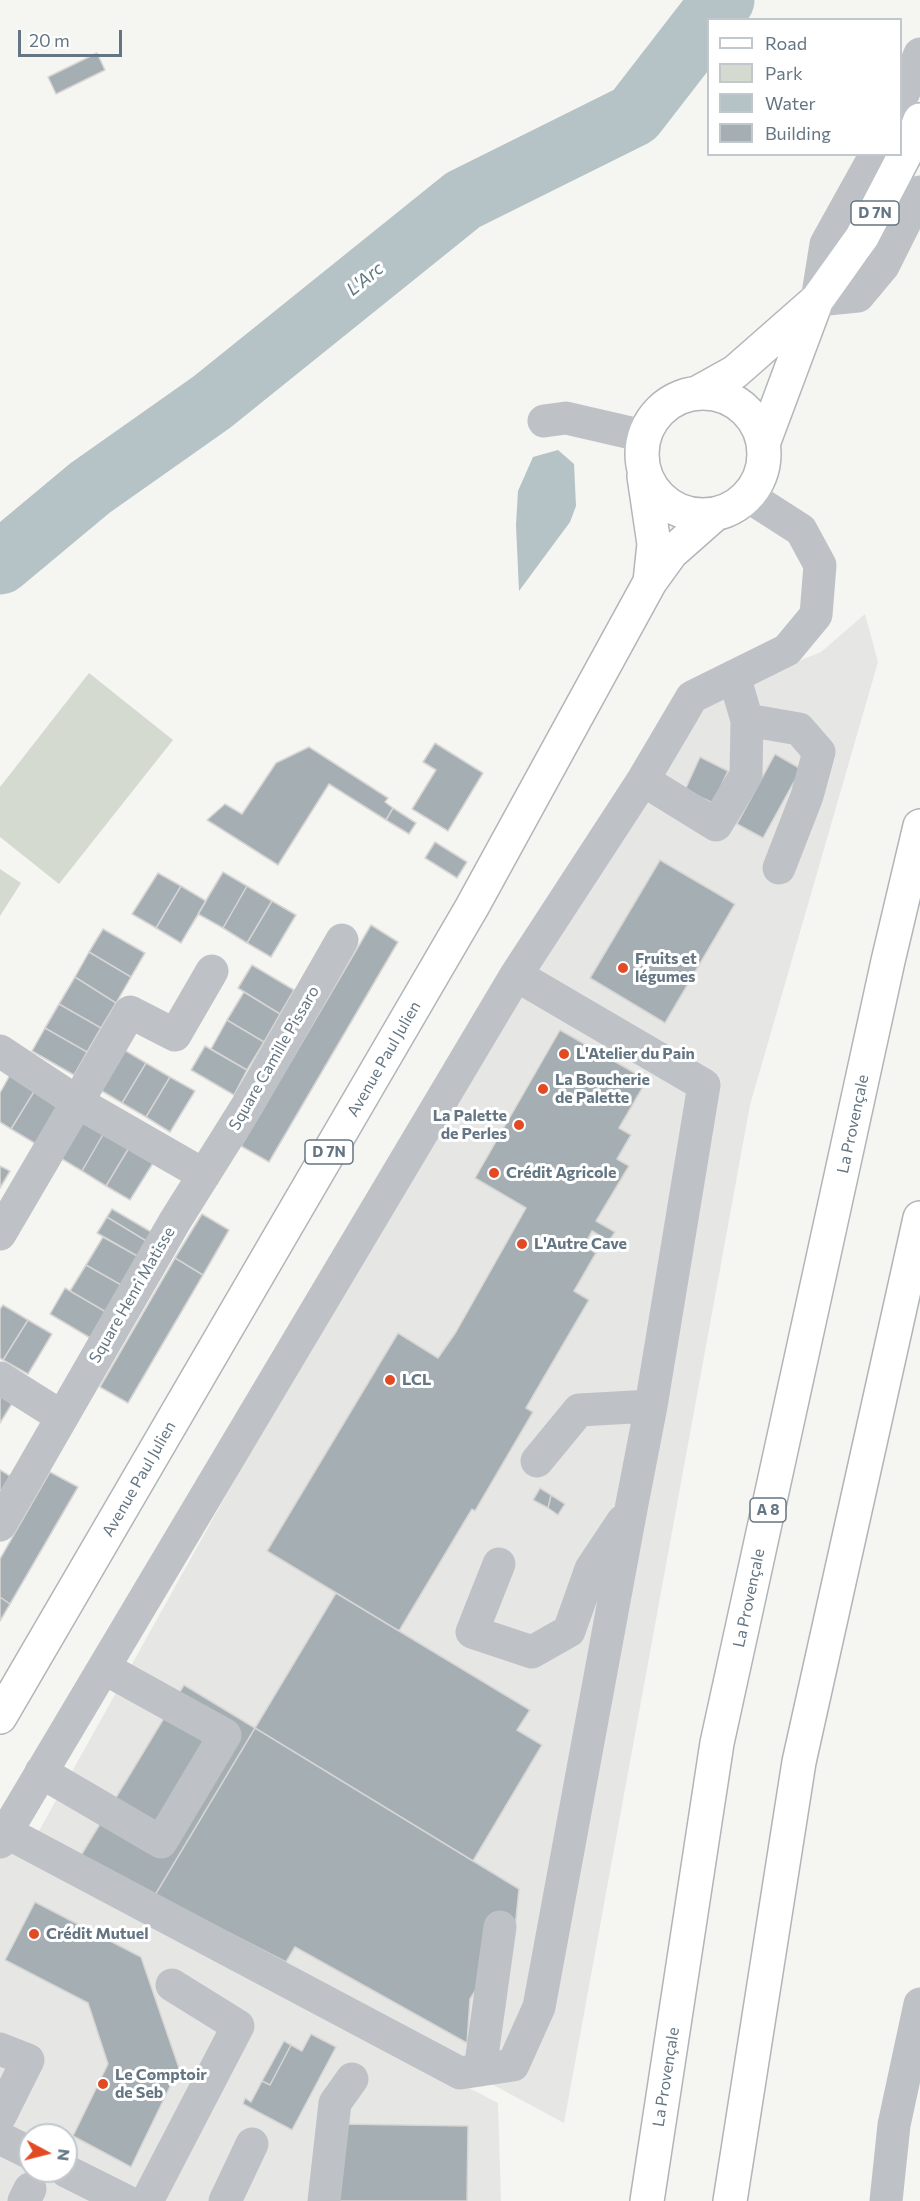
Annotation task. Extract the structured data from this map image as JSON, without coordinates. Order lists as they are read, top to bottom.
{
  "streets": {
    "main road": [
      "D 7N",
      "Avenue Paul Julien",
      "La Provençale",
      "A 8"
    ],
    "street": ["Square Camille Pissaro", "Square Henri Matisse"]
  },
  "crossings": [
    ["D 7N", "Avenue Paul Julien"],
    ["Square Camille Pissaro", "Square Henri Matisse"]
  ],
  "water": ["L'Arc"],
  "places": [
    "Fruits et légumes",
    "L'Atelier du Pain",
    "La Boucherie de Palette",
    "La Palette de Perles",
    "Crédit Agricole",
    "L'Autre Cave",
    "LCL",
    "Crédit Mutuel",
    "Le Comptoir de Seb"
  ],
  "legend": [
    "Road",
    "Park",
    "Water",
    "Building"
  ],
  "scale_bar": "20 m",
  "north": "right"
}
